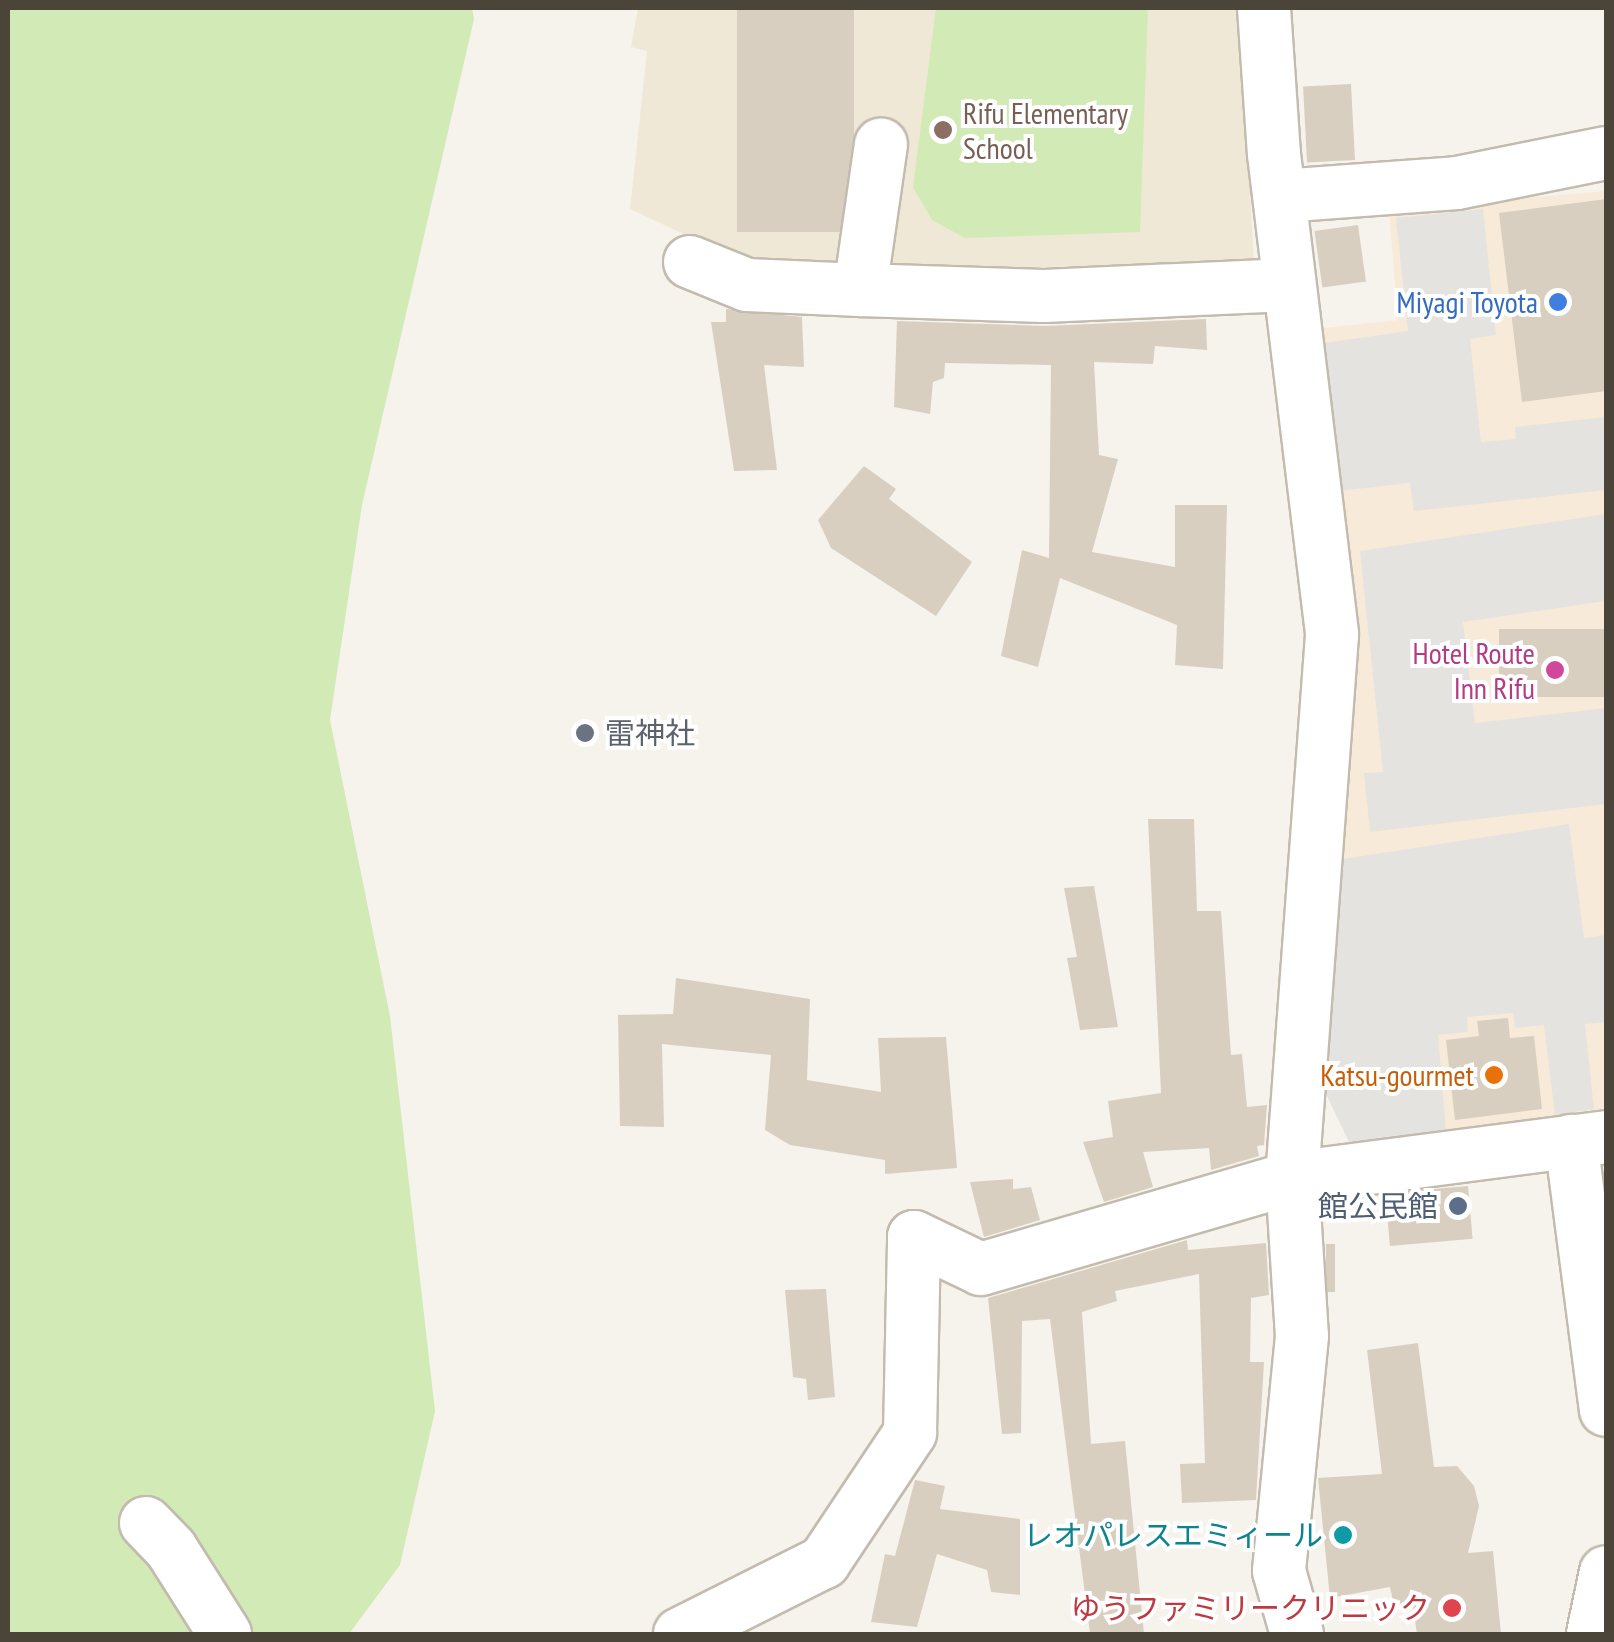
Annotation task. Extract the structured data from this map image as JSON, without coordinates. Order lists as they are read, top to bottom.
{
  "places": [
    "Rifu Elementary School",
    "Miyagi Toyota",
    "Hotel Route Inn Rifu",
    "雷神社",
    "Katsu-gourmet",
    "館公民館",
    "レオパレスエミィール",
    "ゆうファミリークリニック"
  ]
}
